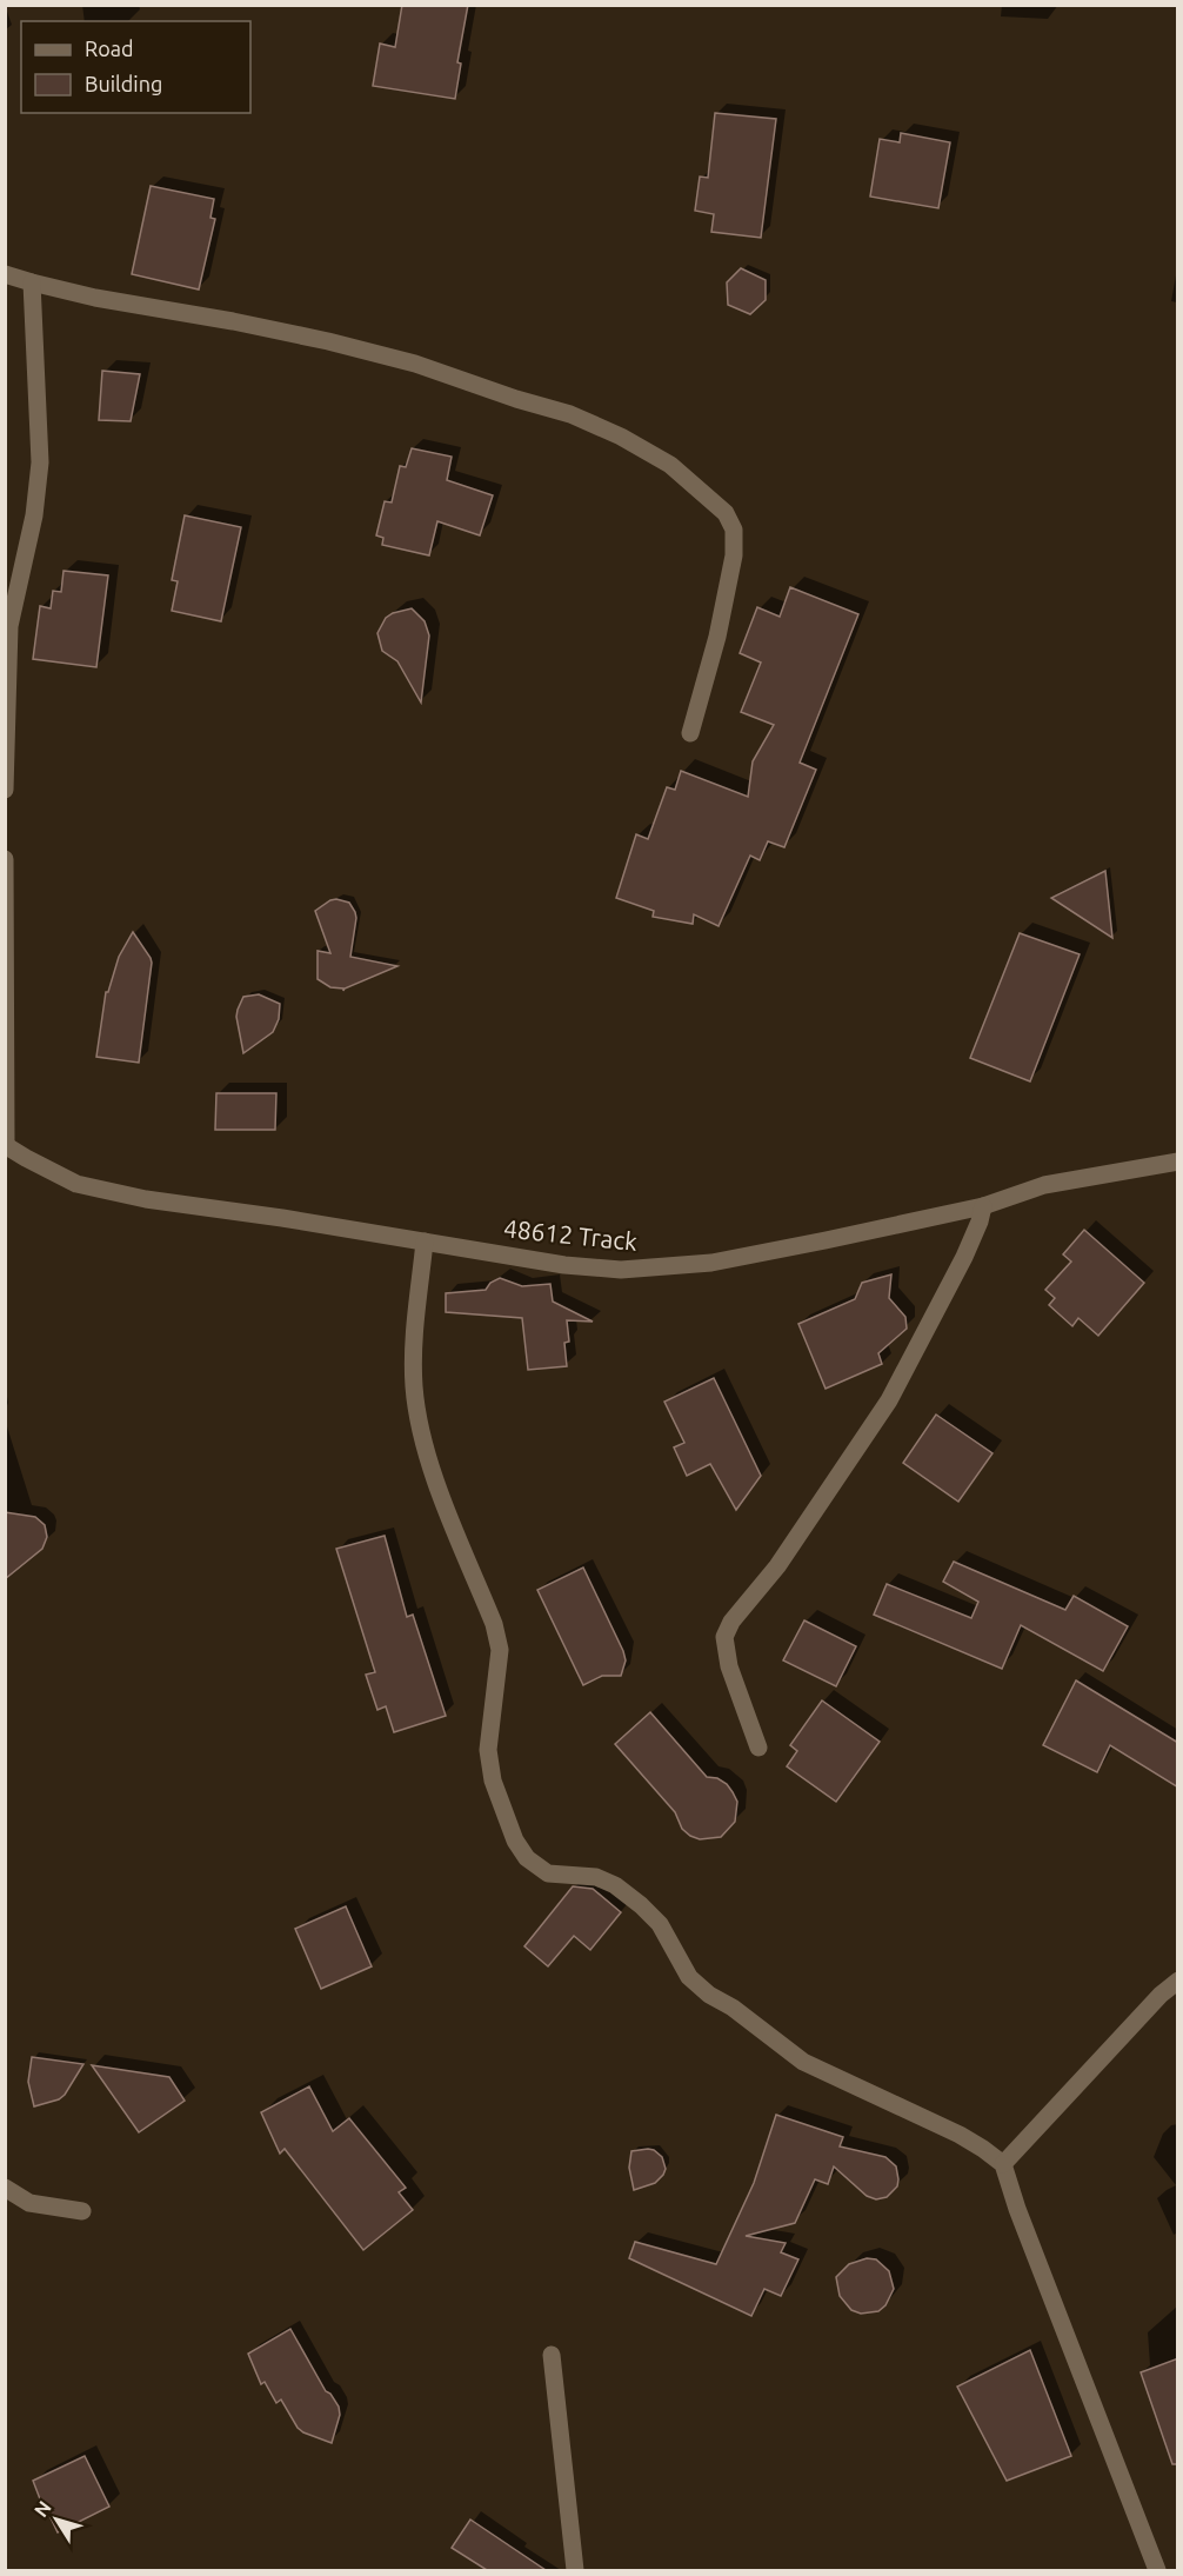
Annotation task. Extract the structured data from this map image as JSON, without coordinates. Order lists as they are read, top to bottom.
{
  "streets": {
    "street": ["48612 Track"]
  },
  "legend": ["Road", "Building"],
  "north": "top left"
}
